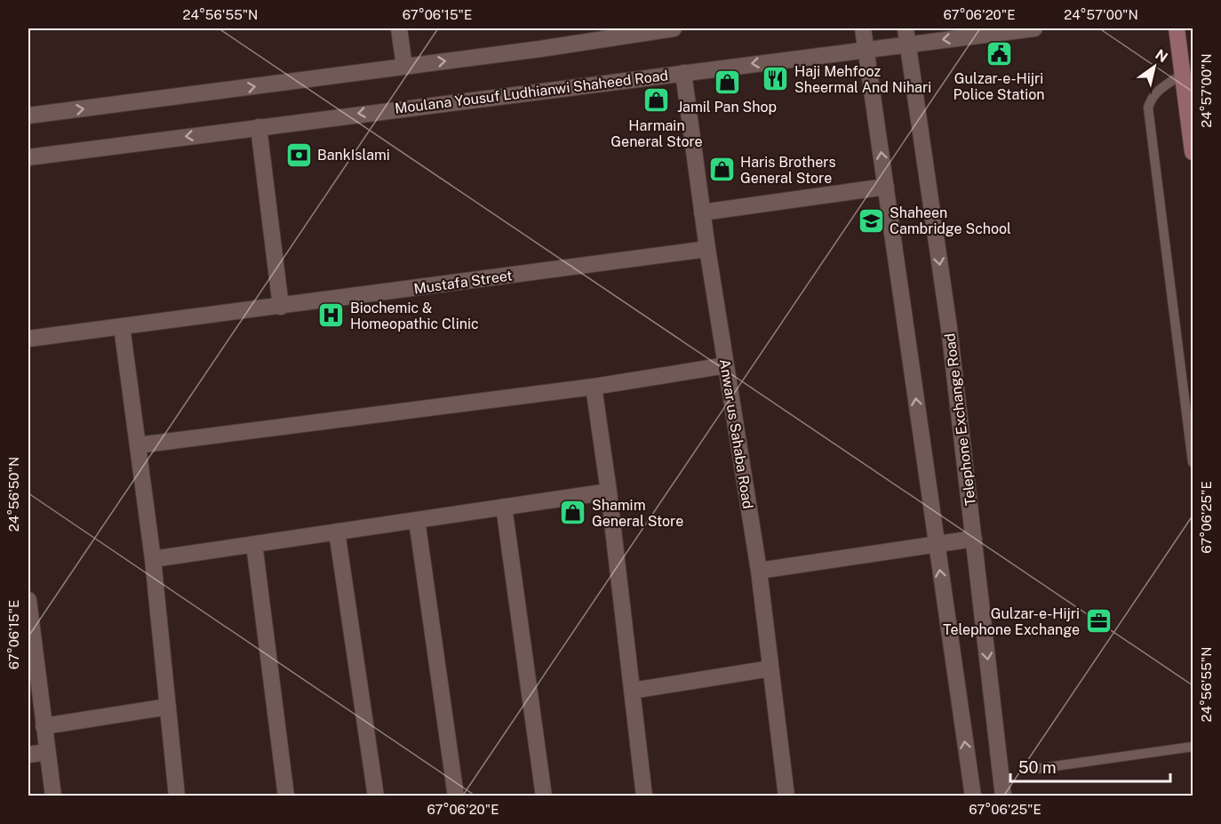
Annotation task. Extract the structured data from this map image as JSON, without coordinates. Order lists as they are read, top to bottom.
{
  "streets": {
    "street": [
      "Moulana Yousuf Ludhianwi Shaheed Road",
      "Mustafa Street",
      "Telephone Exchange Road",
      "Anwar us Sahaba Road"
    ]
  },
  "crossings": [
    ["Moulana Yousuf Ludhianwi Shaheed Road", "Telephone Exchange Road"],
    ["Moulana Yousuf Ludhianwi Shaheed Road", "Anwar us Sahaba Road"],
    ["Mustafa Street", "Anwar us Sahaba Road"]
  ],
  "places": {
    "public building": ["Gulzar-e-Hijri Police Station"],
    "restaurant": ["Haji Mehfooz Sheermal And Nihari"],
    "shop": [
      "Jamil Pan Shop",
      "Harmain General Store",
      "Haris Brothers General Store",
      "Shamim General Store"
    ],
    "bank": ["BankIslami"],
    "school or university": ["Shaheen Cambridge School"],
    "hospital": ["Biochemic & Homeopathic Clinic"],
    "office": ["Gulzar-e-Hijri Telephone Exchange"]
  },
  "scale_bar": "50 m",
  "north": "top right",
  "coordinates": [
    "24°56'55\"N",
    "67°06'15\"E",
    "67°06'20\"E",
    "24°57'00\"N",
    "24°56'50\"N",
    "67°06'25\"E"
  ]
}
